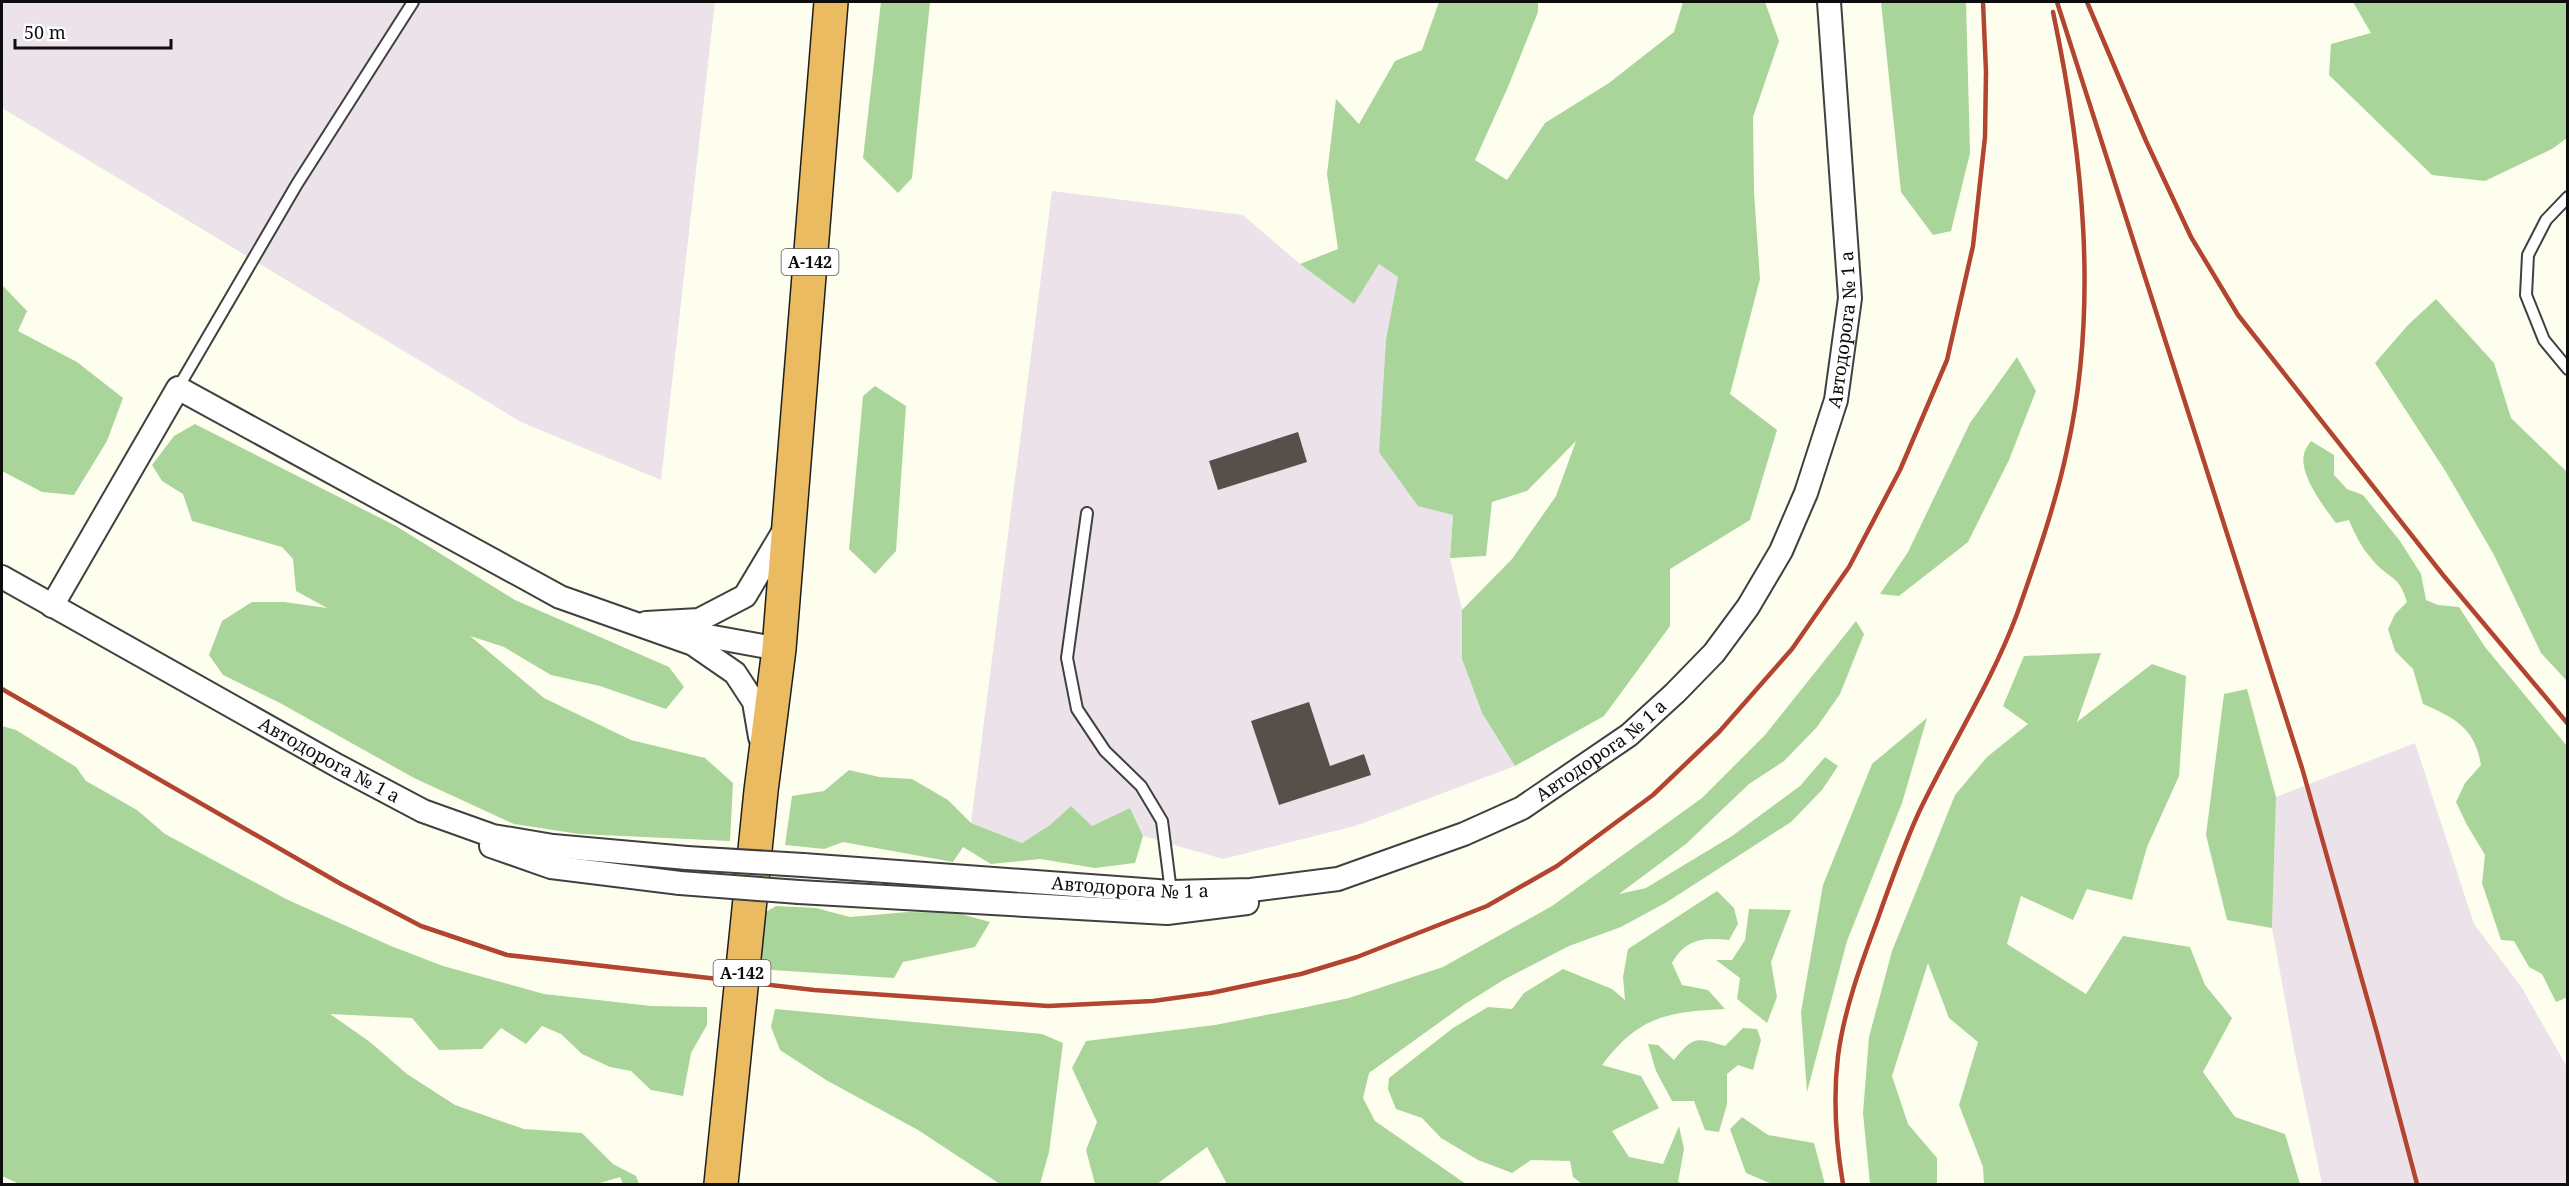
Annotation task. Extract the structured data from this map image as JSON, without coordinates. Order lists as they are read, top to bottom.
{
  "streets": {
    "highway": ["А-142"],
    "street": ["Автодорога № 1 а"]
  },
  "scale_bar": "50 m"
}
